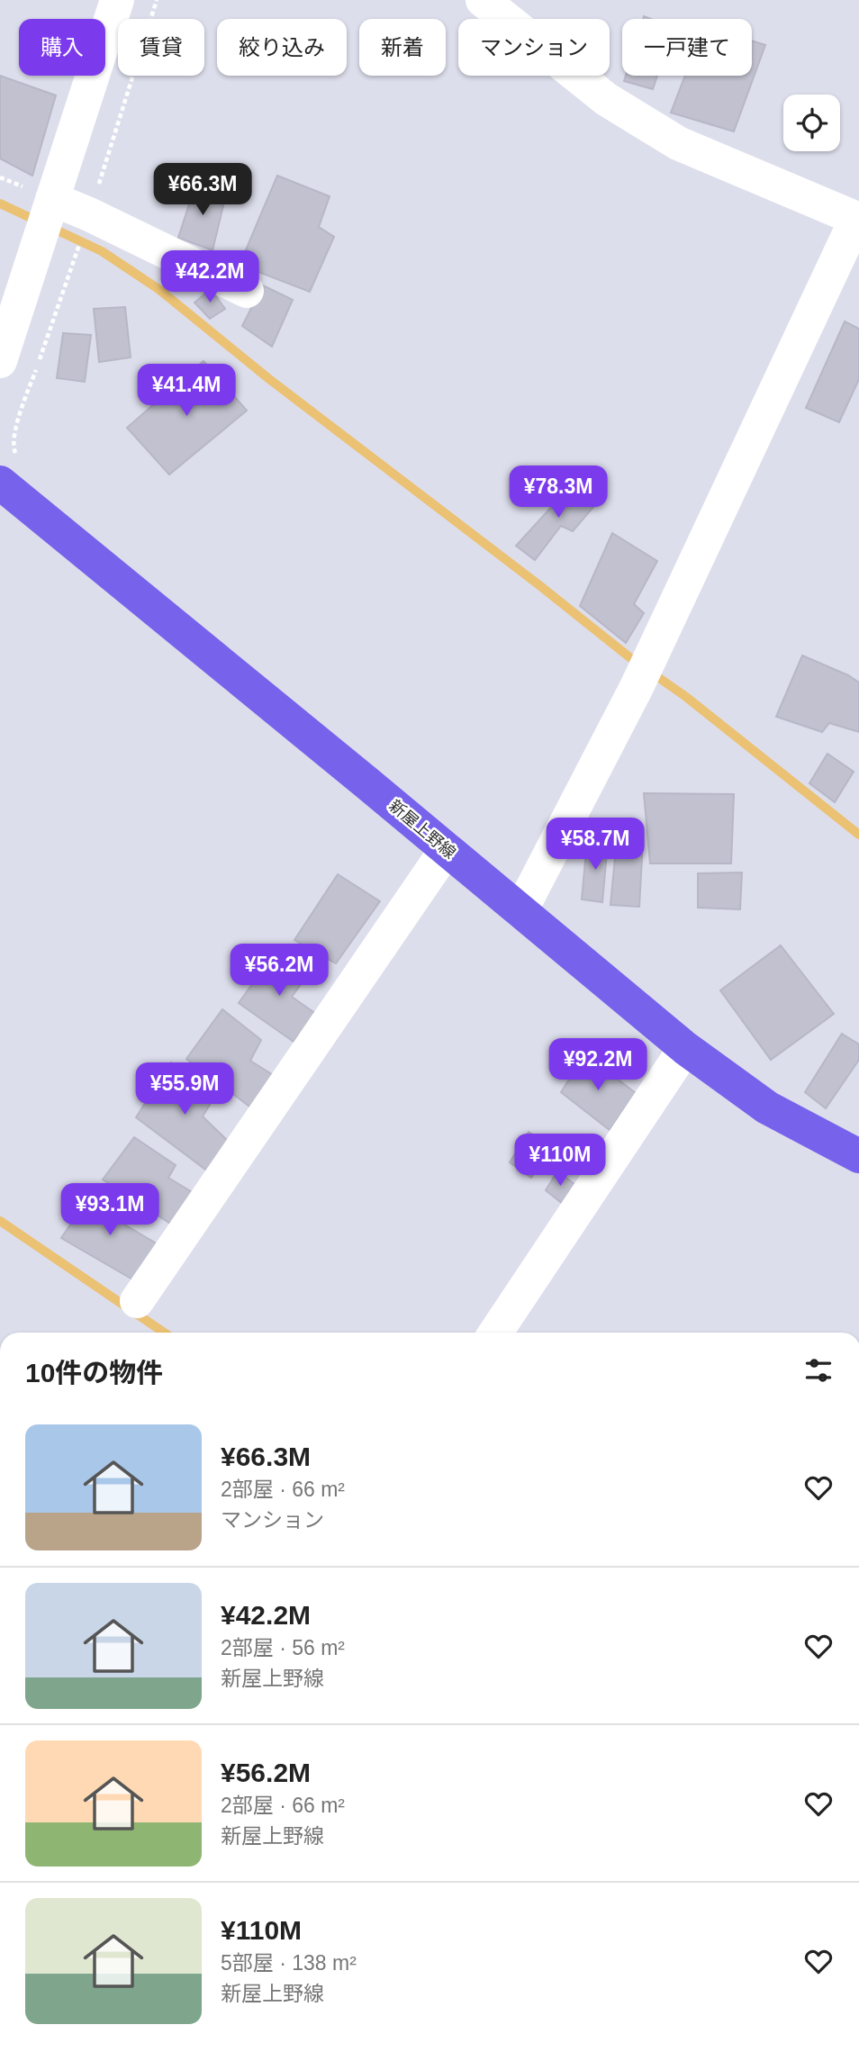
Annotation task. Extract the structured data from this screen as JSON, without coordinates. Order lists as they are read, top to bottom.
{
  "streets": {
    "main road": ["新屋上野線"]
  },
  "page": {
    "chip": [
      "購入",
      "賃貸",
      "絞り込み",
      "新着",
      "マンション",
      "一戸建て"
    ],
    "price": [
      "¥66.3M",
      "¥42.2M",
      "¥41.4M",
      "¥78.3M",
      "¥58.7M",
      "¥56.2M",
      "¥92.2M",
      "¥55.9M",
      "¥110M",
      "¥93.1M"
    ],
    "heading": "10件の物件",
    "list": [
      {
        "name": "¥66.3M",
        "note": "2部屋 · 66 m² · マンション"
      },
      {
        "name": "¥42.2M",
        "note": "2部屋 · 56 m² · 新屋上野線"
      },
      {
        "name": "¥56.2M",
        "note": "2部屋 · 66 m² · 新屋上野線"
      },
      {
        "name": "¥110M",
        "note": "5部屋 · 138 m² · 新屋上野線"
      }
    ]
  }
}
